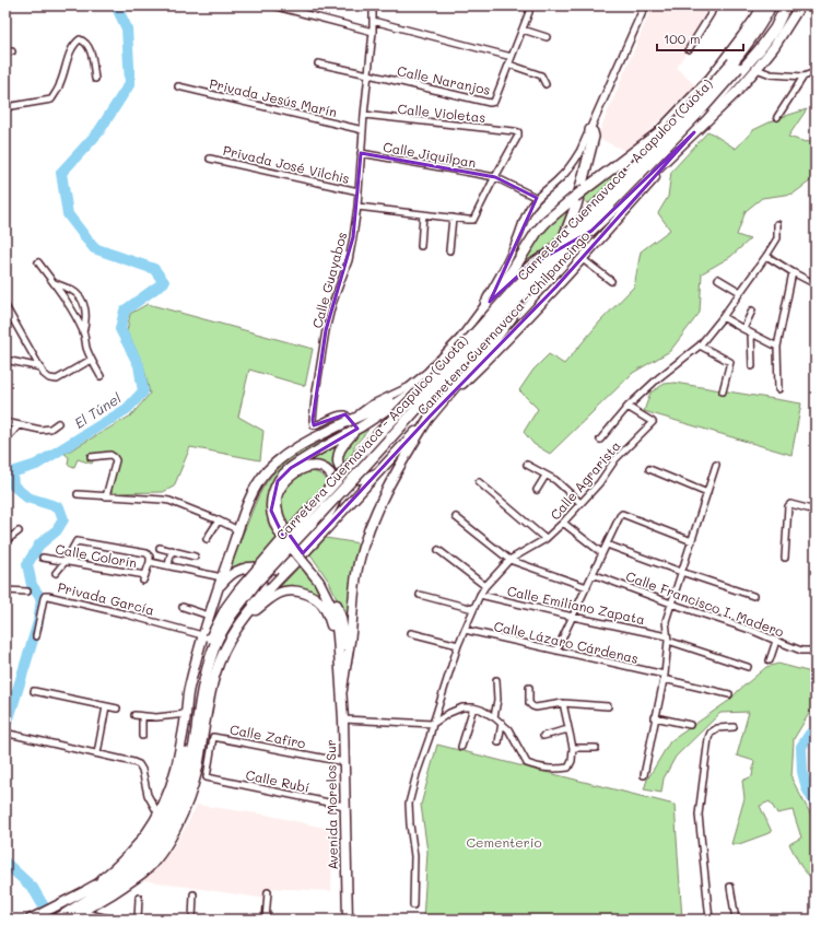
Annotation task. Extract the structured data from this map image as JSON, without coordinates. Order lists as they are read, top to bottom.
{
  "streets": {
    "highway": ["Carretera Cuernavaca - Acapulco (Cuota)"],
    "main road": ["Carretera Cuernavaca - Chilpancingo", "Avenida Morelos Sur"],
    "street": [
      "Calle Naranjos",
      "Privada Jesús Marín",
      "Calle Violetas",
      "Calle Jiquilpan",
      "Privada José Vilchis",
      "Calle Guayabos",
      "Calle Agrarista",
      "Calle Colorín",
      "Privada García",
      "Calle Francisco I. Madero",
      "Calle Emiliano Zapata",
      "Calle Lázaro Cárdenas",
      "Calle Zafiro",
      "Calle Rubí"
    ]
  },
  "crossings": [
    ["Calle Naranjos", "Calle Guayabos"],
    ["Privada Jesús Marín", "Calle Guayabos"],
    ["Calle Violetas", "Calle Jiquilpan"],
    ["Calle Violetas", "Calle Guayabos"],
    ["Calle Jiquilpan", "Calle Guayabos"],
    ["Privada José Vilchis", "Calle Guayabos"],
    ["Carretera Cuernavaca - Chilpancingo", "Avenida Morelos Sur"],
    ["Calle Agrarista", "Calle Emiliano Zapata"],
    ["Calle Agrarista", "Calle Lázaro Cárdenas"],
    ["Calle Zafiro", "Calle Rubí"],
    ["Calle Zafiro", "Avenida Morelos Sur"],
    ["Calle Rubí", "Avenida Morelos Sur"]
  ],
  "water": ["El Túnel"],
  "parks": ["Cementerio"],
  "scale_bar": "100 m"
}
